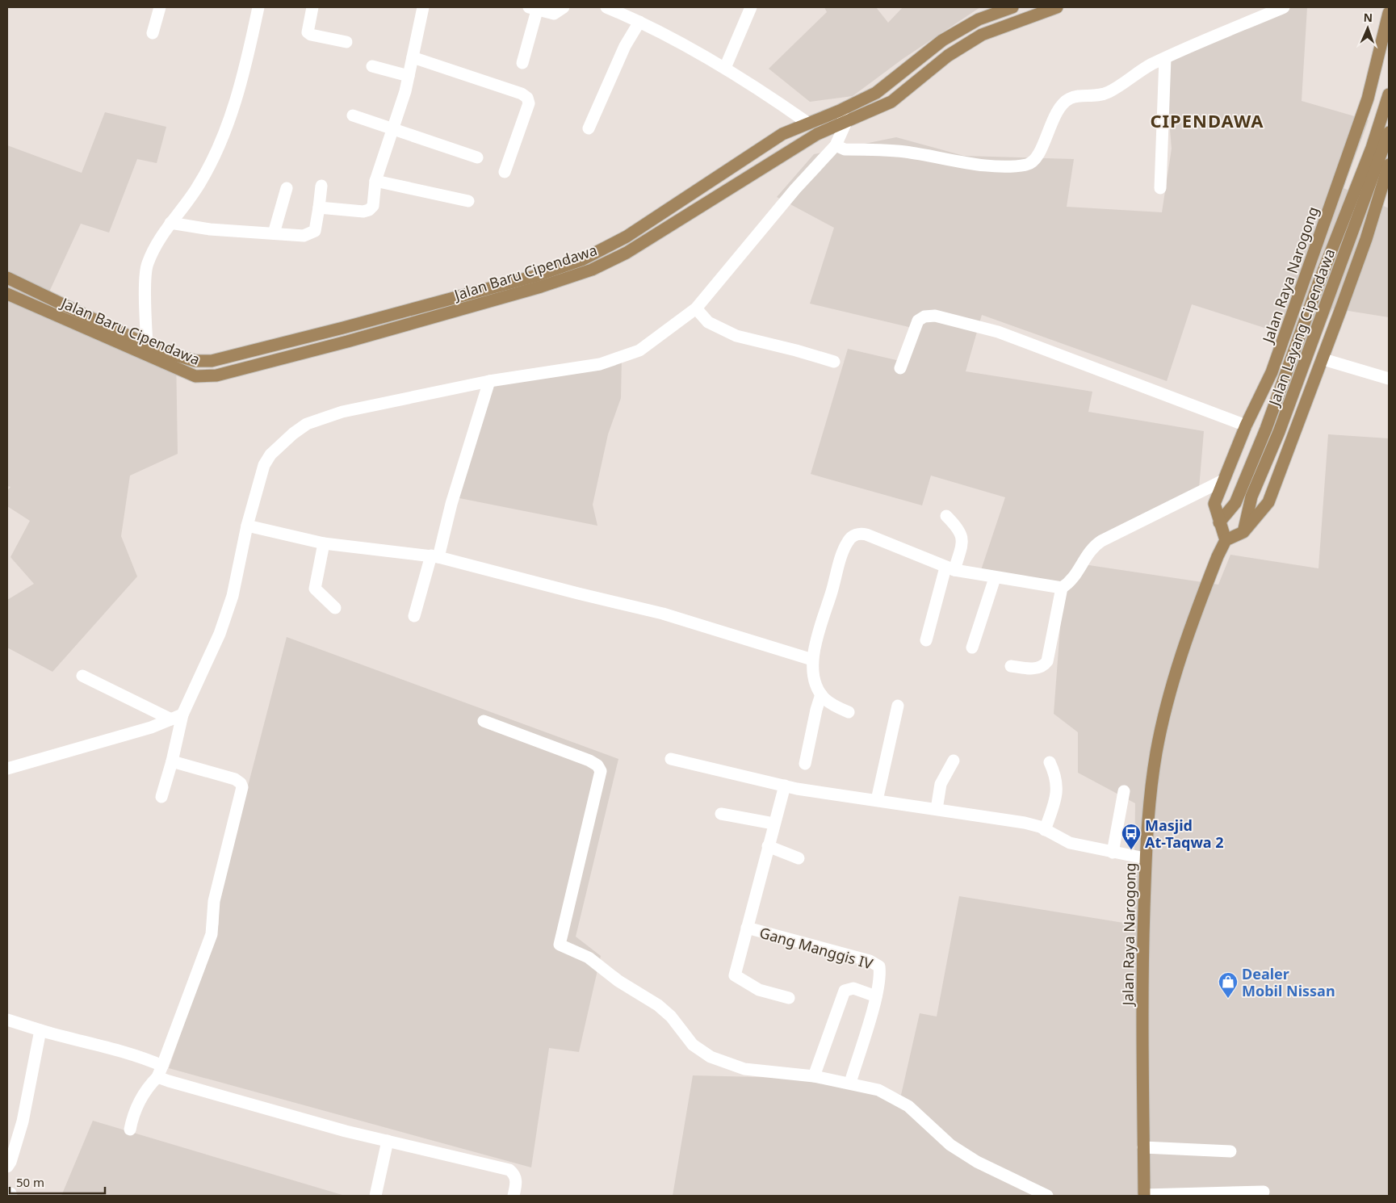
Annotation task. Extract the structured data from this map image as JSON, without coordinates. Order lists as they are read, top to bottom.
{
  "streets": {
    "main road": ["Jalan Baru Cipendawa", "Jalan Raya Narogong", "Jalan Layang Cipendawa"],
    "street": ["Gang Manggis IV"]
  },
  "crossings": [
    ["Jalan Raya Narogong", "Jalan Layang Cipendawa"]
  ],
  "districts": ["CIPENDAWA"],
  "places": {
    "bus stop": ["Masjid At-Taqwa 2"],
    "shop": ["Dealer Mobil Nissan"]
  },
  "scale_bar": "50 m",
  "north": "top"
}
